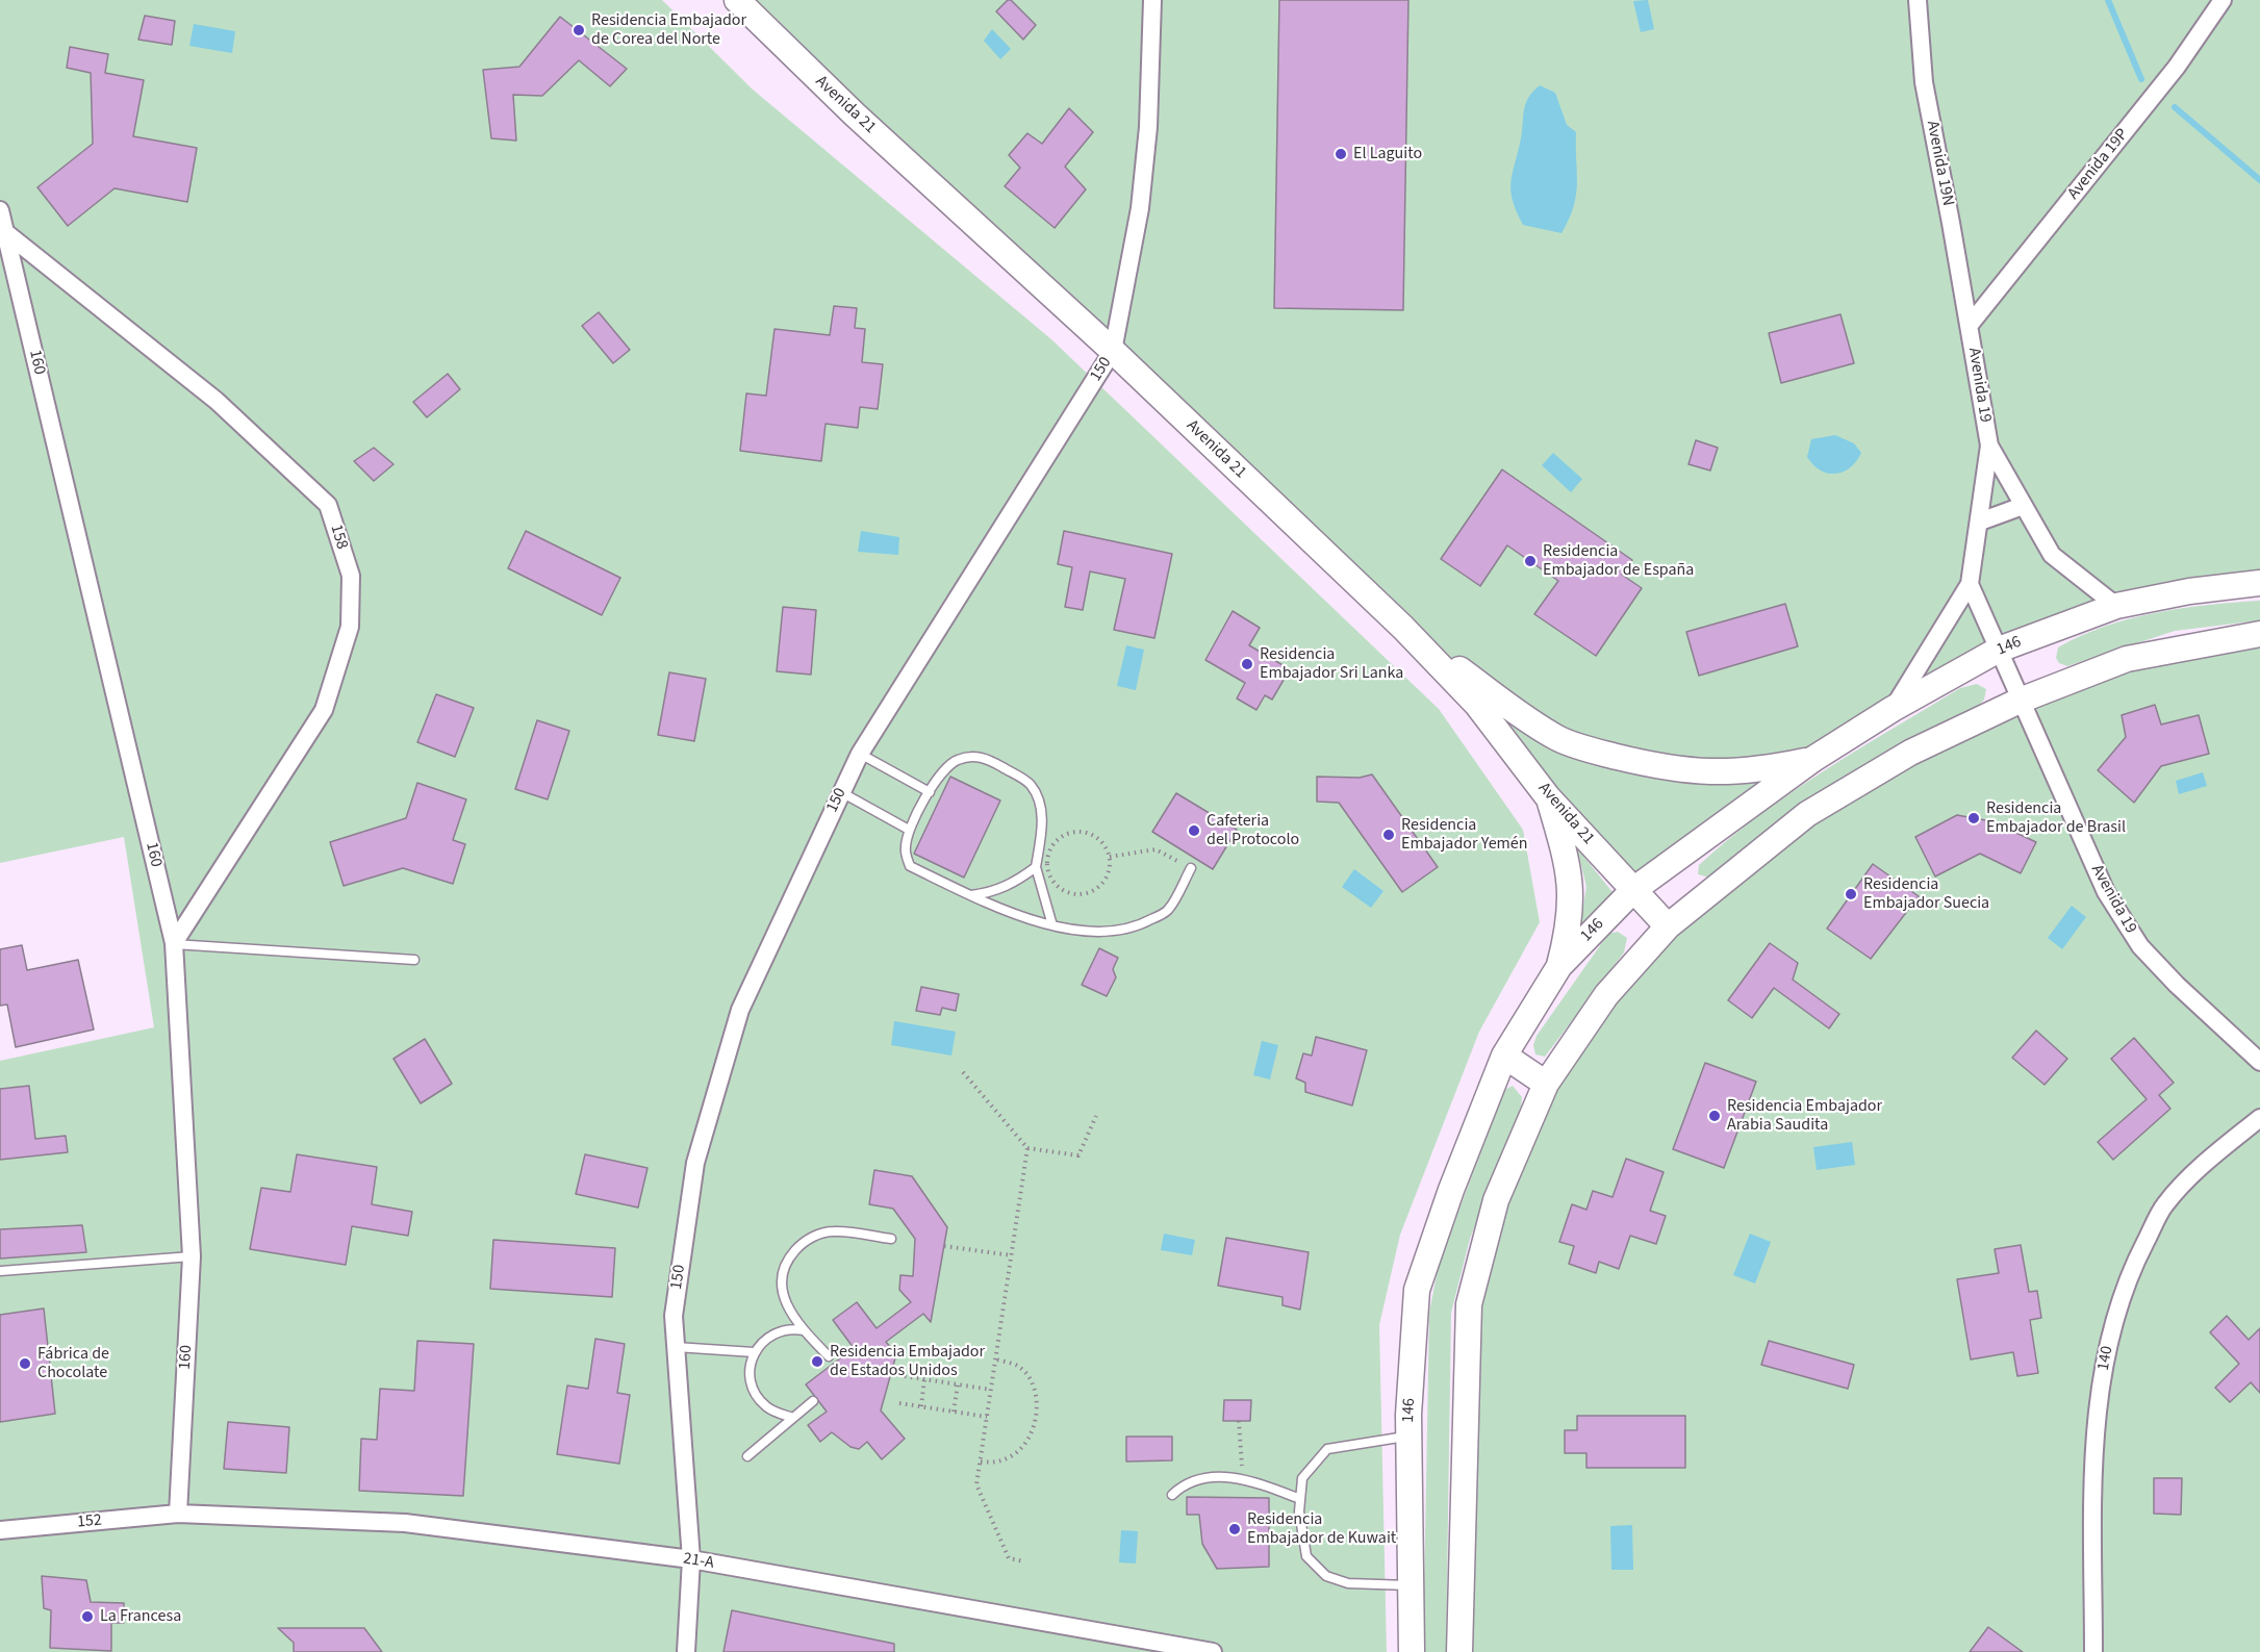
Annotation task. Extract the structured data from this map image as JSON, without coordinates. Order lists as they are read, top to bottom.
{
  "streets": {
    "main road": ["Avenida 21", "146"],
    "street": [
      "Avenida 19N",
      "Avenida 19P",
      "160",
      "150",
      "Avenida 19",
      "158",
      "140",
      "152",
      "21-A"
    ]
  },
  "crossings": [
    ["Avenida 21", "150"],
    ["Avenida 21", "146"],
    ["Avenida 19N", "Avenida 19P"],
    ["Avenida 19N", "Avenida 19"],
    ["Avenida 19P", "Avenida 19"],
    ["160", "158"],
    ["160", "152"],
    ["160", "21-A"],
    ["150", "21-A"],
    ["Avenida 19", "146"],
    ["152", "21-A"]
  ],
  "places": [
    "Residencia Embajador de Corea del Norte",
    "El Laguito",
    "Residencia Embajador de España",
    "Residencia Embajador Sri Lanka",
    "Residencia Embajador de Brasil",
    "Cafeteria del Protocolo",
    "Residencia Embajador Yemén",
    "Residencia Embajador Suecia",
    "Residencia Embajador Arabia Saudita",
    "Residencia Embajador de Estados Unidos",
    "Fábrica de Chocolate",
    "Residencia Embajador de Kuwait",
    "La Francesa"
  ]
}
